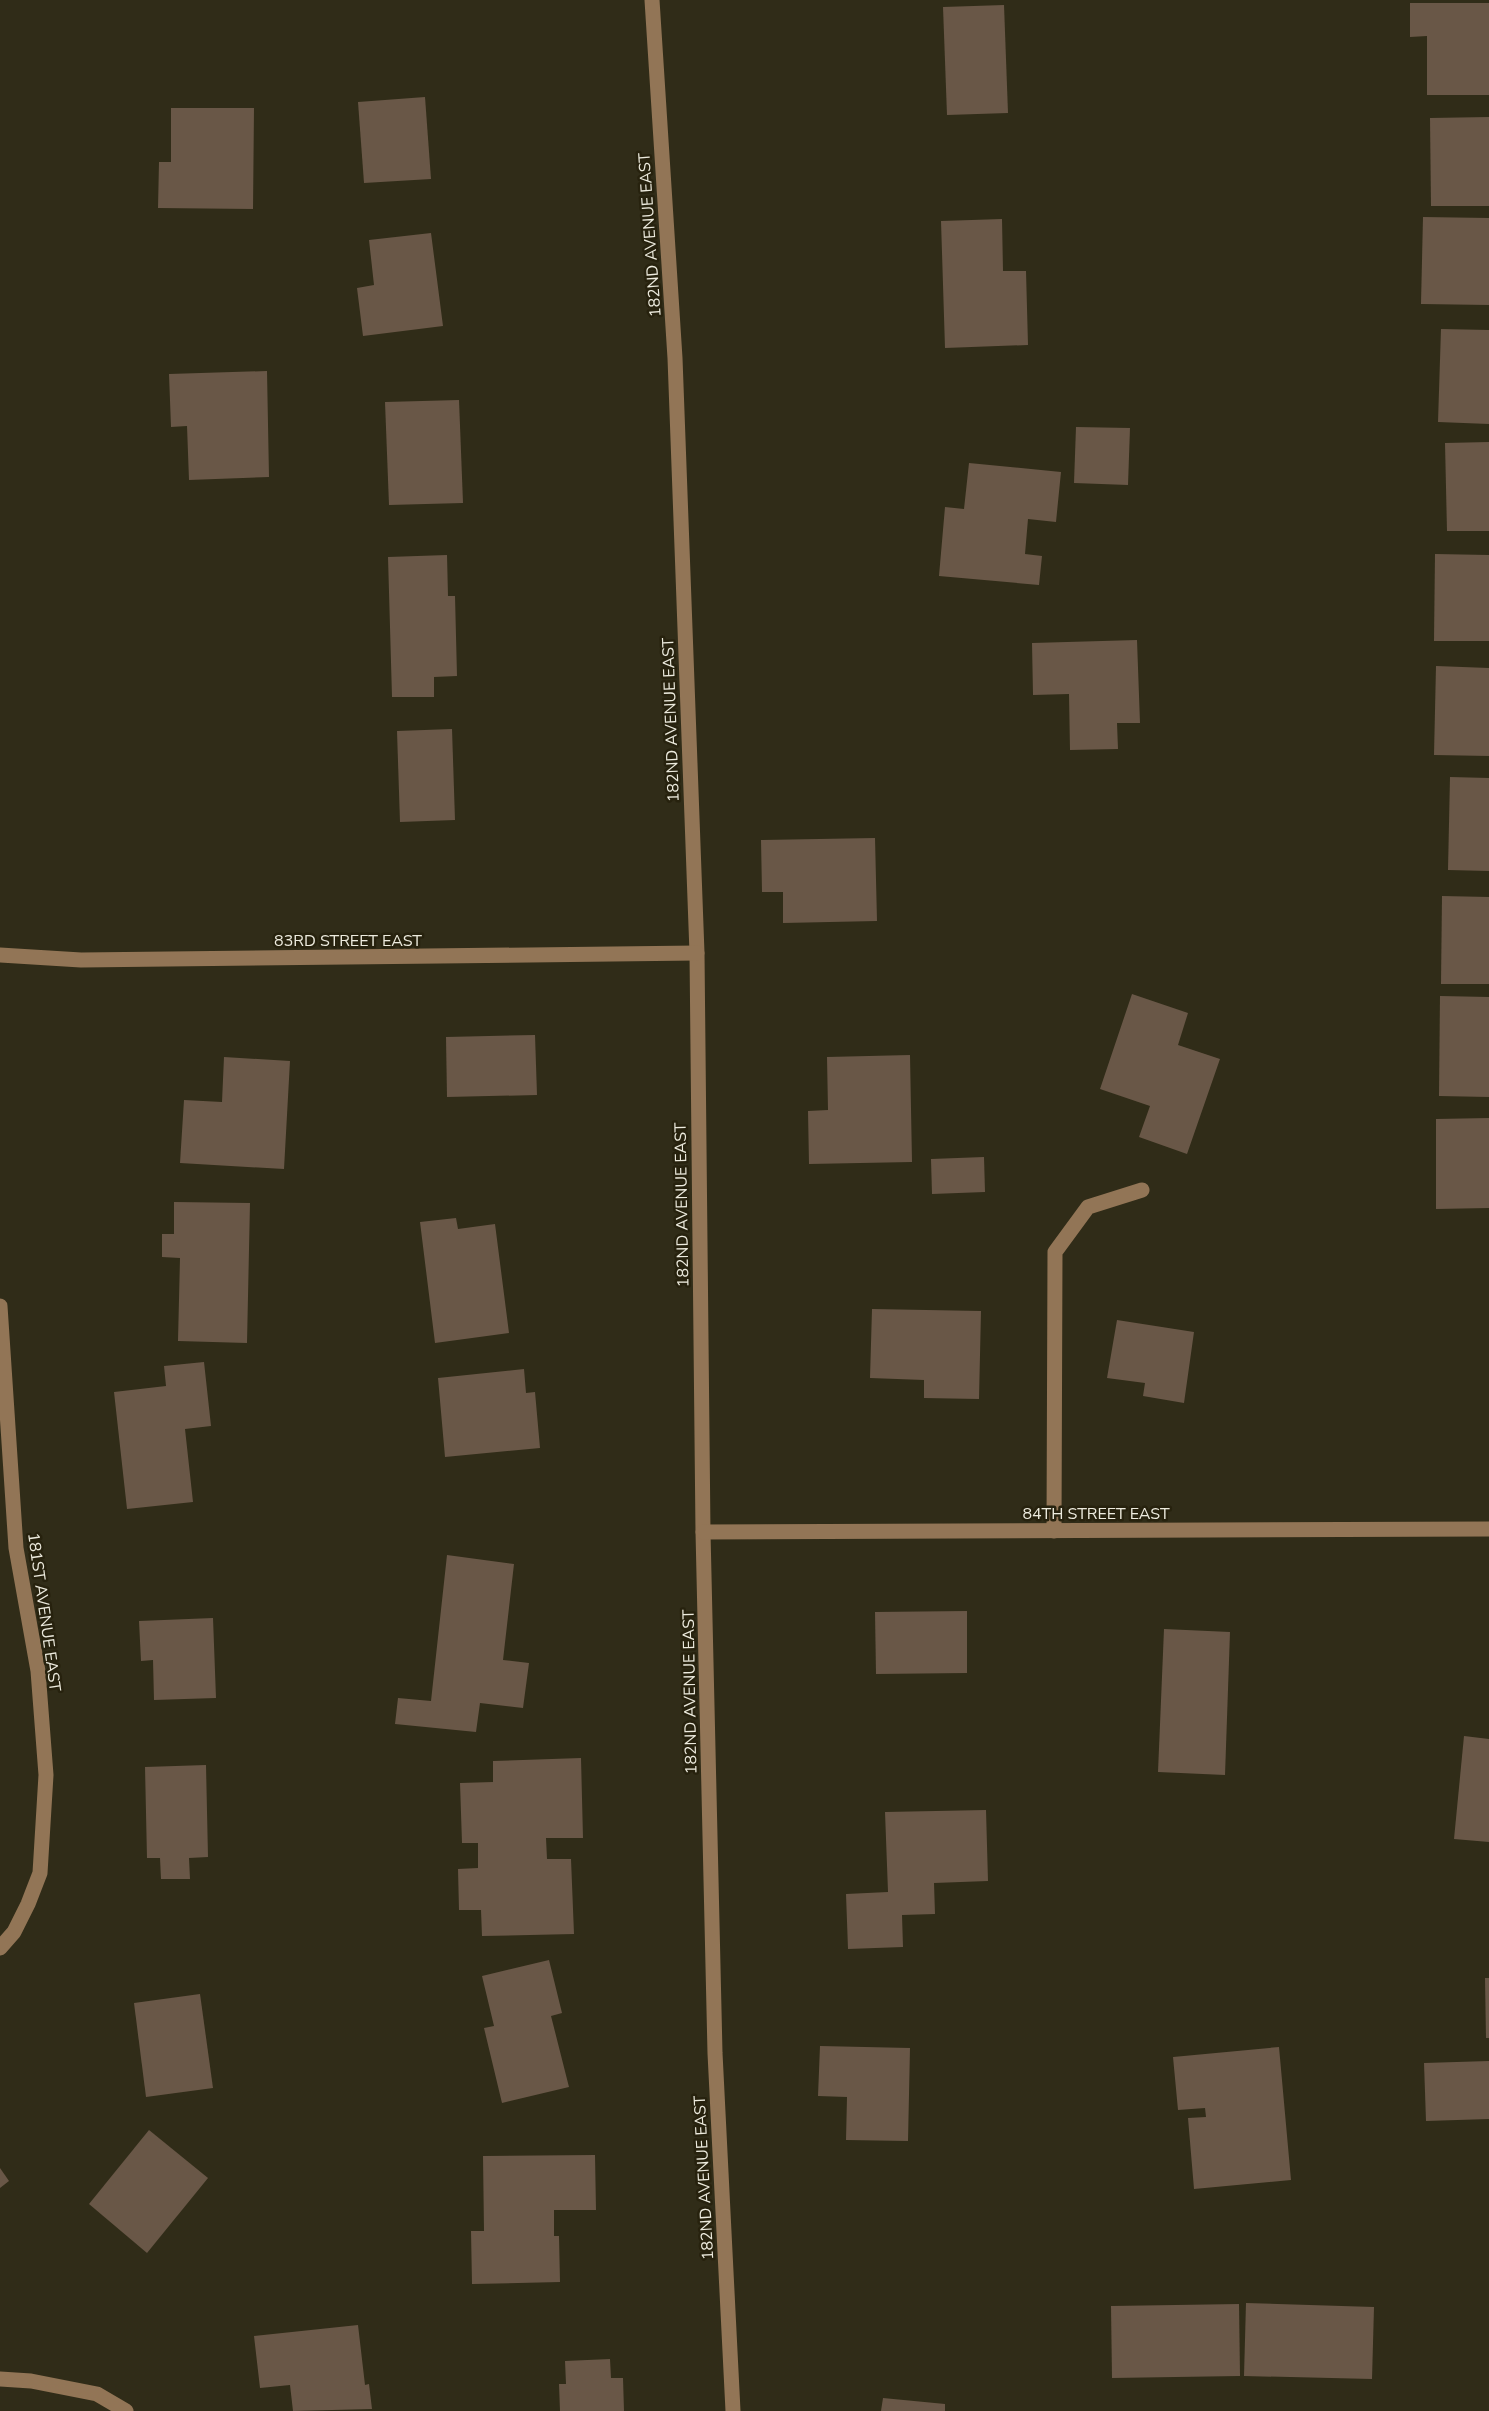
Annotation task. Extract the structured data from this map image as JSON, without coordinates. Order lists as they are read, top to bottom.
{
  "streets": {
    "street": [
      "182ND AVENUE EAST",
      "83RD STREET EAST",
      "84TH STREET EAST",
      "181ST AVENUE EAST"
    ]
  },
  "crossings": [
    ["182ND AVENUE EAST", "83RD STREET EAST"],
    ["182ND AVENUE EAST", "84TH STREET EAST"]
  ]
}
